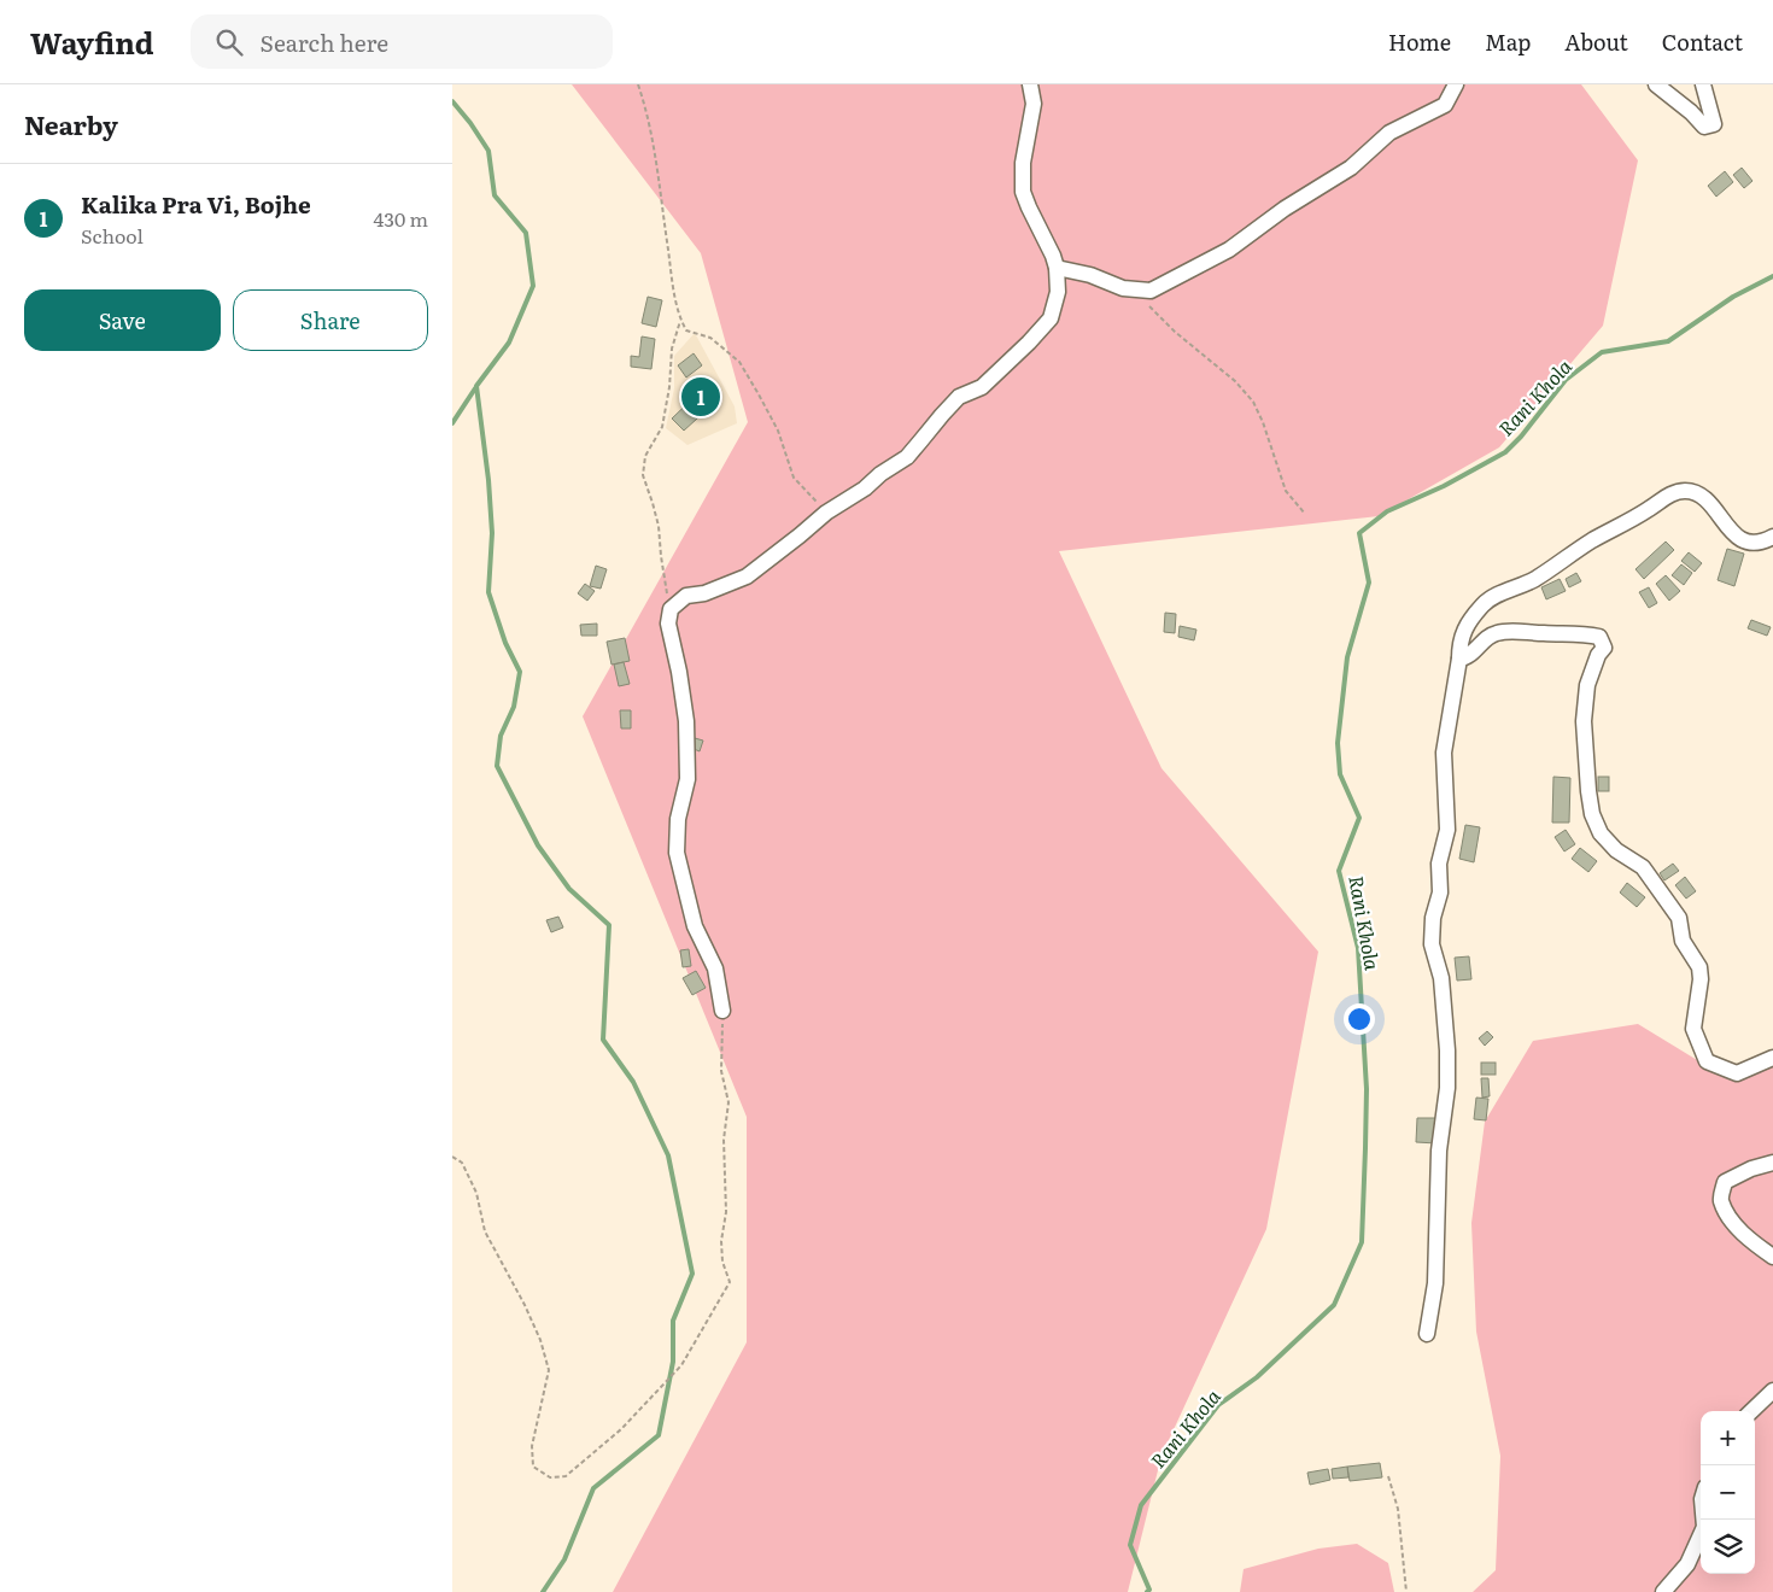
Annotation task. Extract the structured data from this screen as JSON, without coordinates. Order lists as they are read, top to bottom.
{
  "water": ["Rani Khola"],
  "page": {
    "header": "Wayfind",
    "search": "Search here",
    "nav": [
      "Home",
      "Map",
      "About",
      "Contact"
    ],
    "heading": "Nearby",
    "list": [
      {
        "mark": "1",
        "name": "Kalika Pra Vi, Bojhe",
        "note": "School",
        "value": "430 m"
      }
    ],
    "buttons": ["Save", "Share"],
    "pins": "1",
    "map_buttons": ["+", "−"]
  }
}
